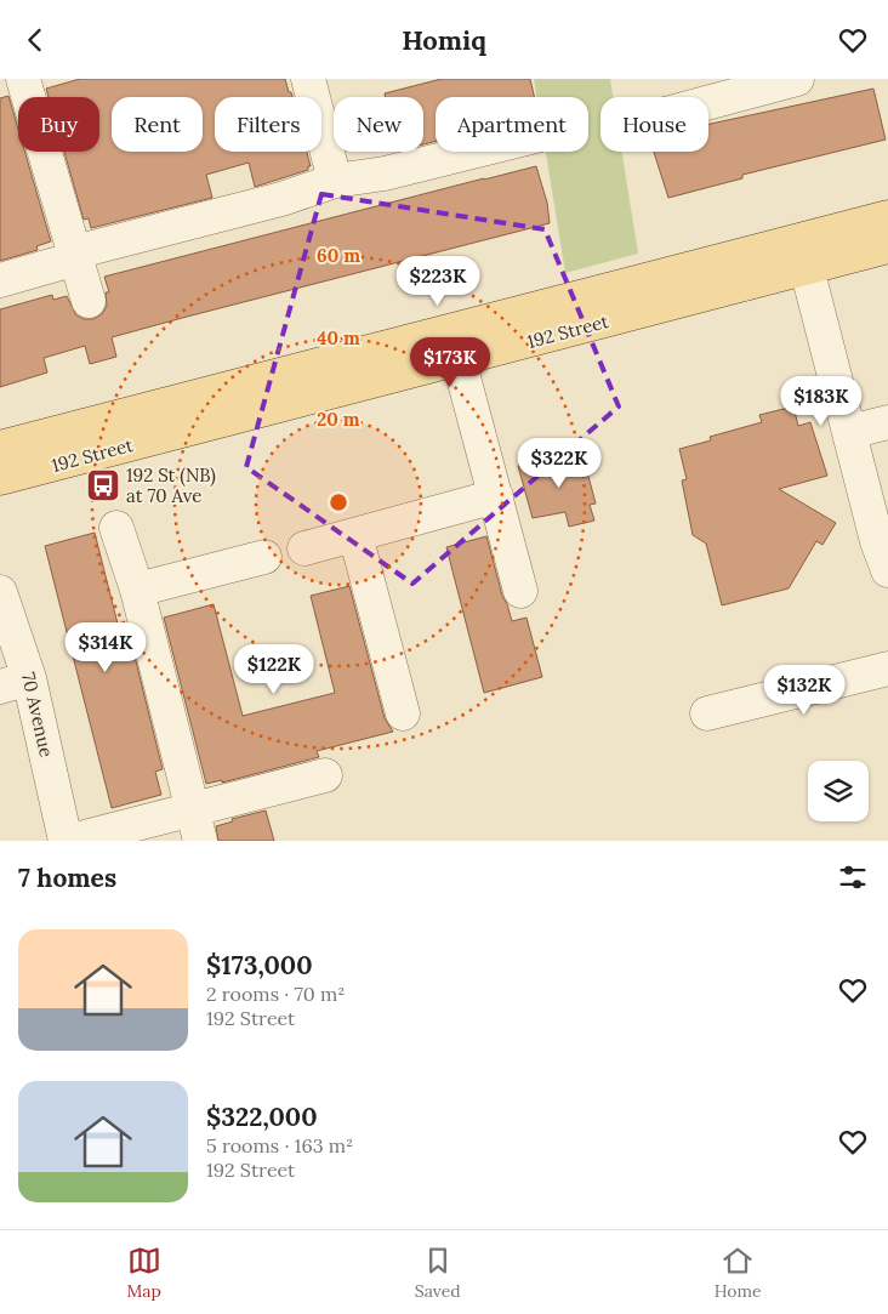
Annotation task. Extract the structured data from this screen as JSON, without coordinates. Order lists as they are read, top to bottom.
{
  "streets": {
    "main road": ["192 Street"],
    "street": ["70 Avenue"]
  },
  "places": {
    "bus stop": ["192 St (NB) at 70 Ave"]
  },
  "page": {
    "header": "Homiq",
    "chip": [
      "Buy",
      "Rent",
      "Filters",
      "New",
      "Apartment",
      "House"
    ],
    "price": [
      "$223K",
      "$173K",
      "$183K",
      "$322K",
      "$314K",
      "$122K",
      "$132K"
    ],
    "heading": "7 homes",
    "list": [
      {
        "name": "$173,000",
        "note": "2 rooms · 70 m² · 192 Street"
      },
      {
        "name": "$322,000",
        "note": "5 rooms · 163 m² · 192 Street"
      }
    ],
    "tabs": ["Map", "Saved", "Home"]
  },
  "rings": ["60 m", "40 m", "20 m"]
}
